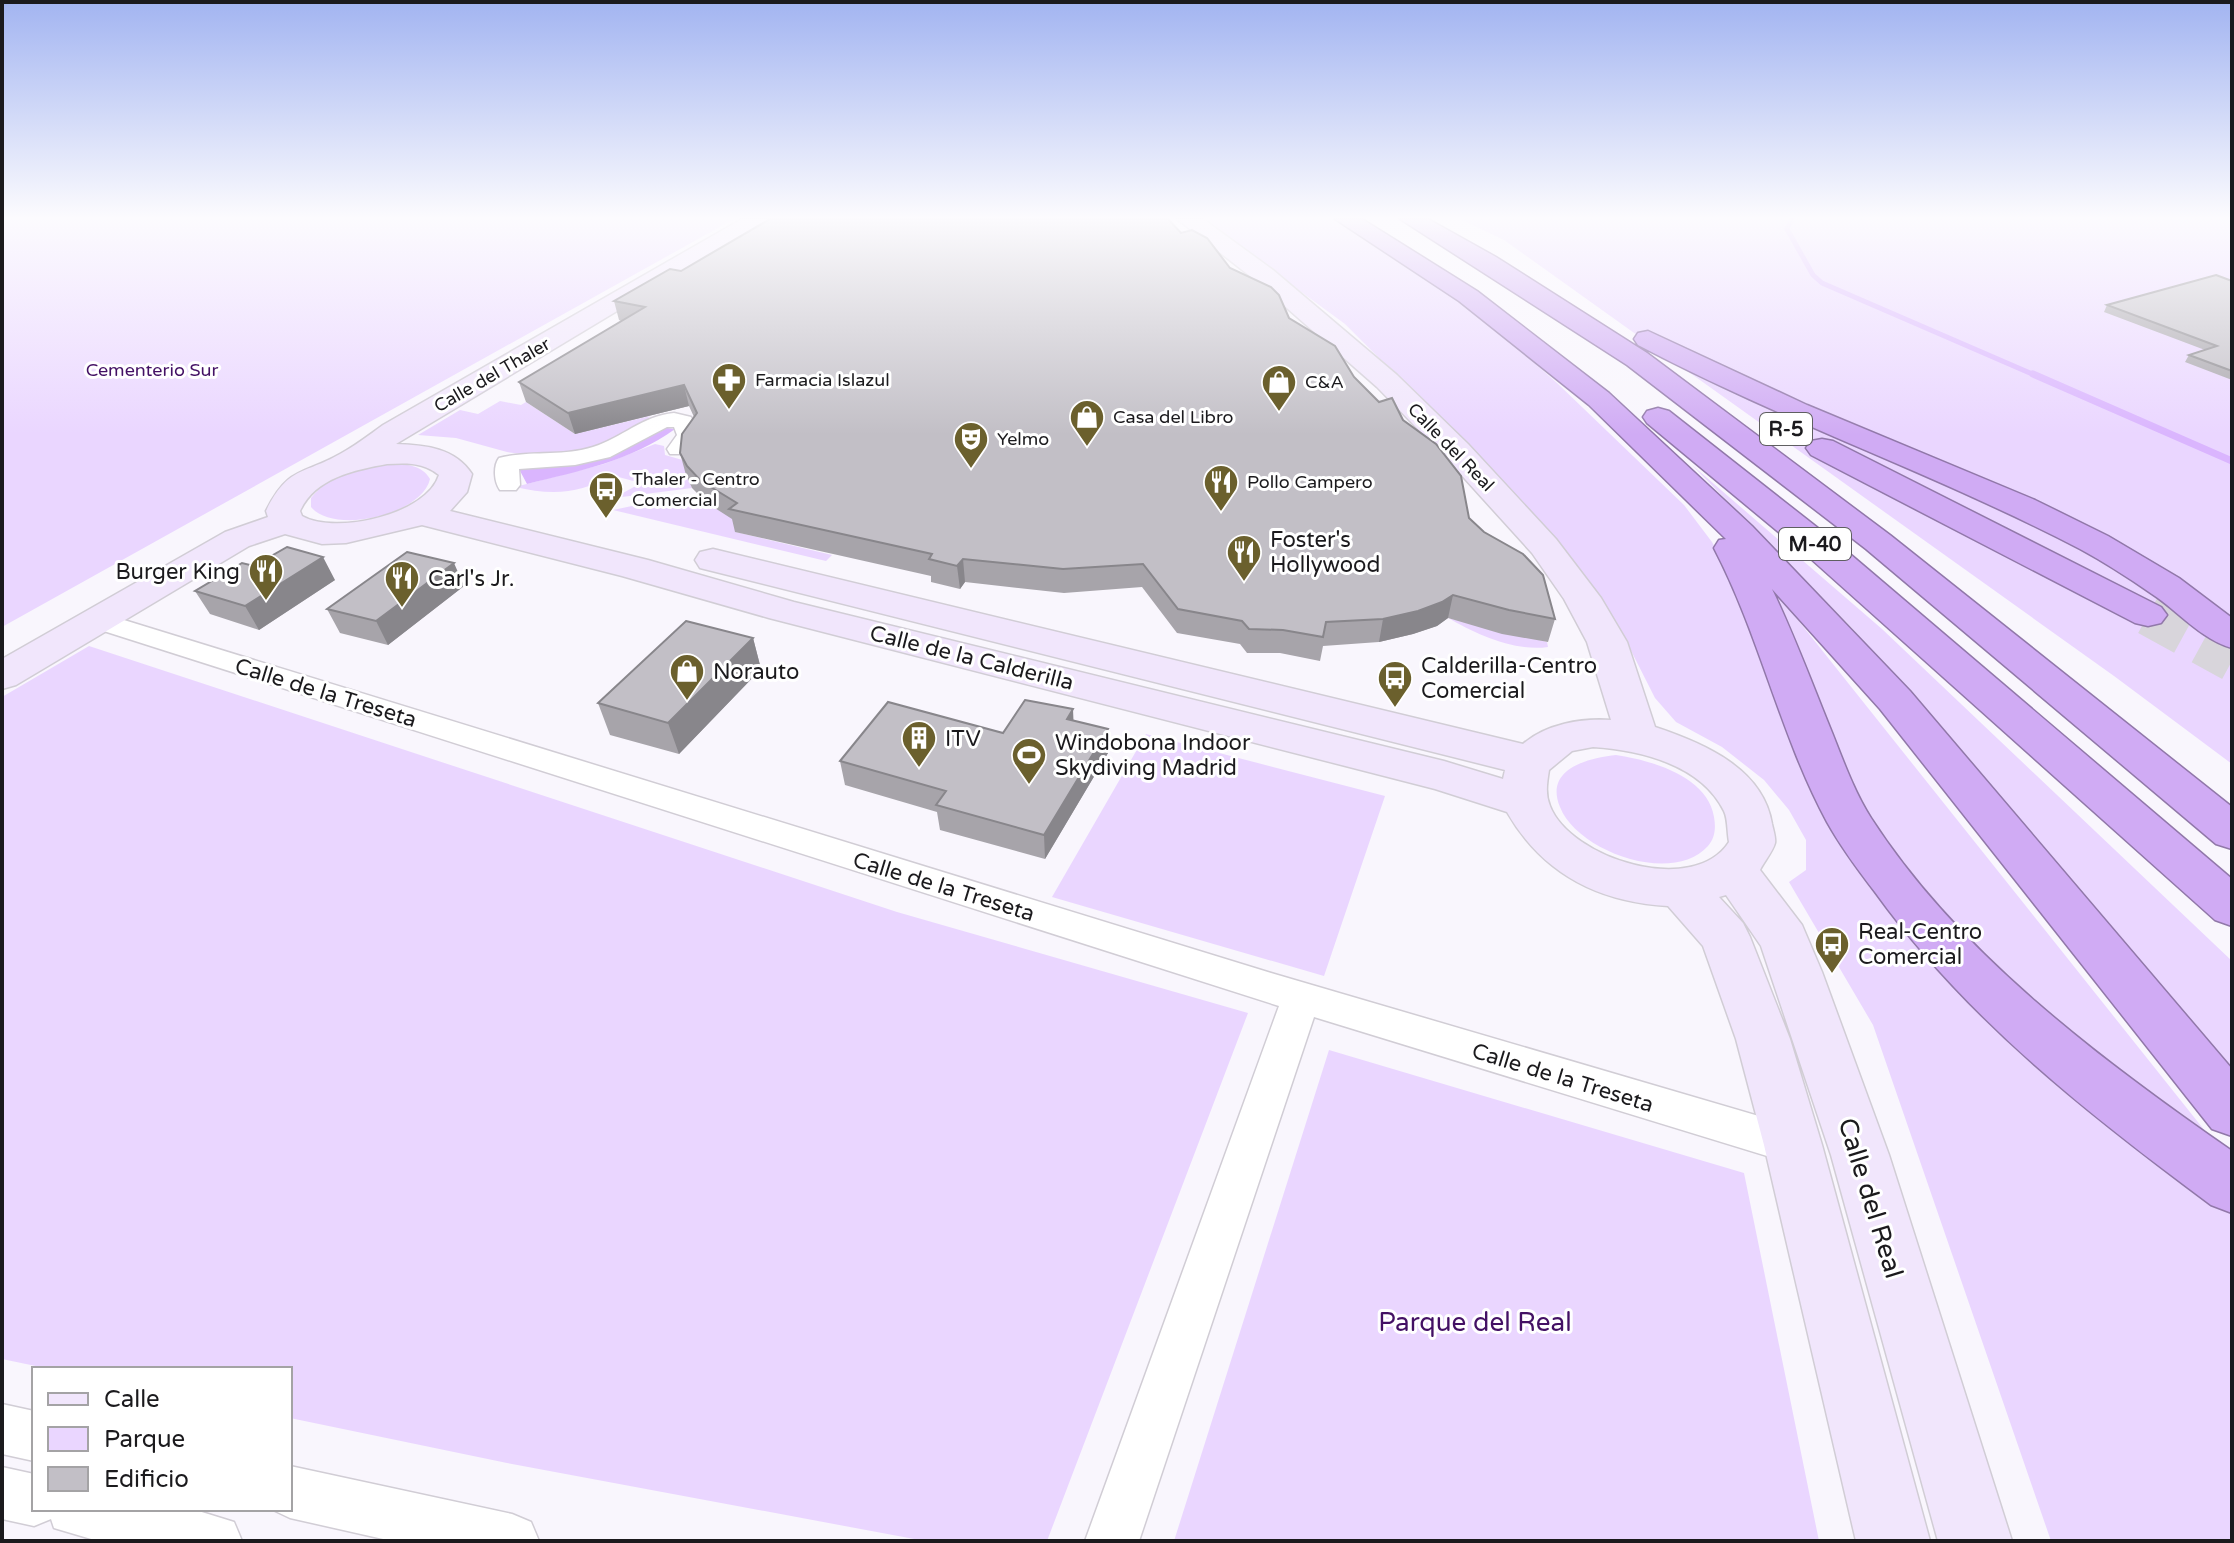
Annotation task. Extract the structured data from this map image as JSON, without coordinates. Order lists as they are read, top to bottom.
{
  "streets": {
    "highway": ["R-5", "M-40"],
    "street": [
      "Calle del Thaler",
      "Calle del Real",
      "Calle de la Calderilla",
      "Calle de la Treseta"
    ]
  },
  "crossings": [
    ["Calle del Real", "Calle de la Calderilla"]
  ],
  "parks": ["Cementerio Sur", "Parque del Real"],
  "places": {
    "pharmacy": ["Farmacia Islazul"],
    "shop": ["C&A", "Casa del Libro", "Norauto"],
    "theatre": ["Yelmo"],
    "restaurant": [
      "Pollo Campero",
      "Foster's Hollywood",
      "Burger King",
      "Carl's Jr."
    ],
    "bus stop": ["Thaler - Centro Comercial", "Calderilla-Centro Comercial", "Real-Centro Comercial"],
    "building": ["ITV"],
    "sports": ["Windobona Indoor Skydiving Madrid"]
  },
  "legend": ["Calle", "Parque", "Edificio"]
}
